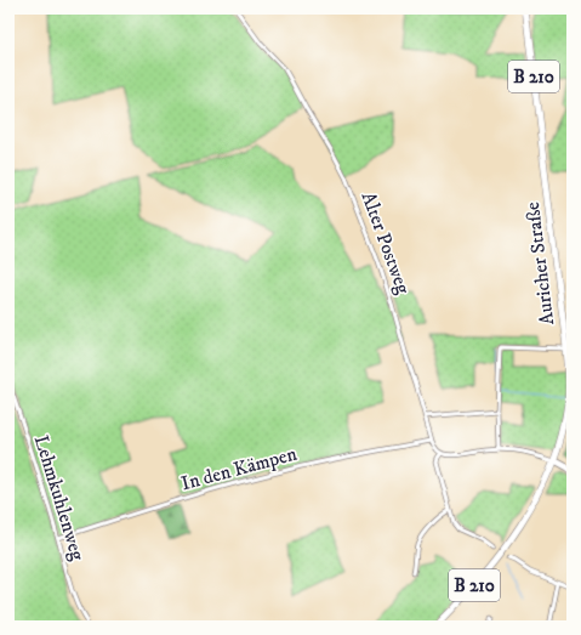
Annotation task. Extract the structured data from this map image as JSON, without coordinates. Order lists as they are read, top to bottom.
{
  "streets": {
    "main road": ["B 210", "Auricher Straße"],
    "street": ["Alter Postweg", "In den Kämpen", "Lehmkuhlenweg"]
  },
  "crossings": [
    ["B 210", "Auricher Straße"],
    ["Alter Postweg", "In den Kämpen"],
    ["In den Kämpen", "Lehmkuhlenweg"]
  ]
}
